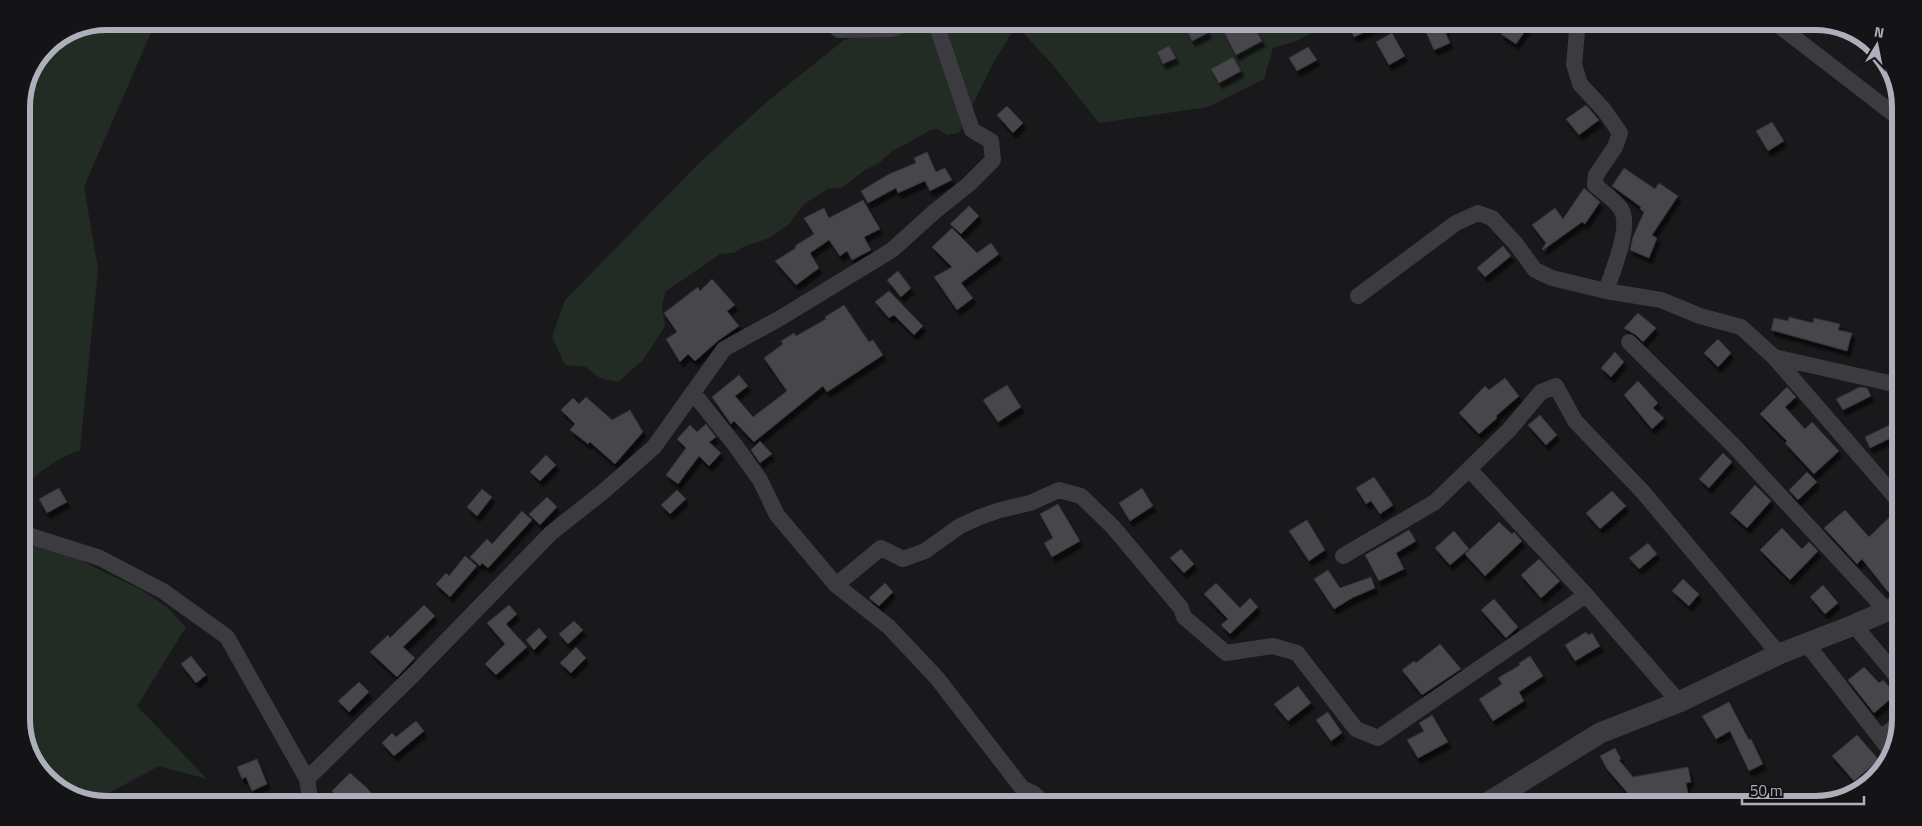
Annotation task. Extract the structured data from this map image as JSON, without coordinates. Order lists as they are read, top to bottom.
{
  "scale_bar": "50 m",
  "north": "top"
}
